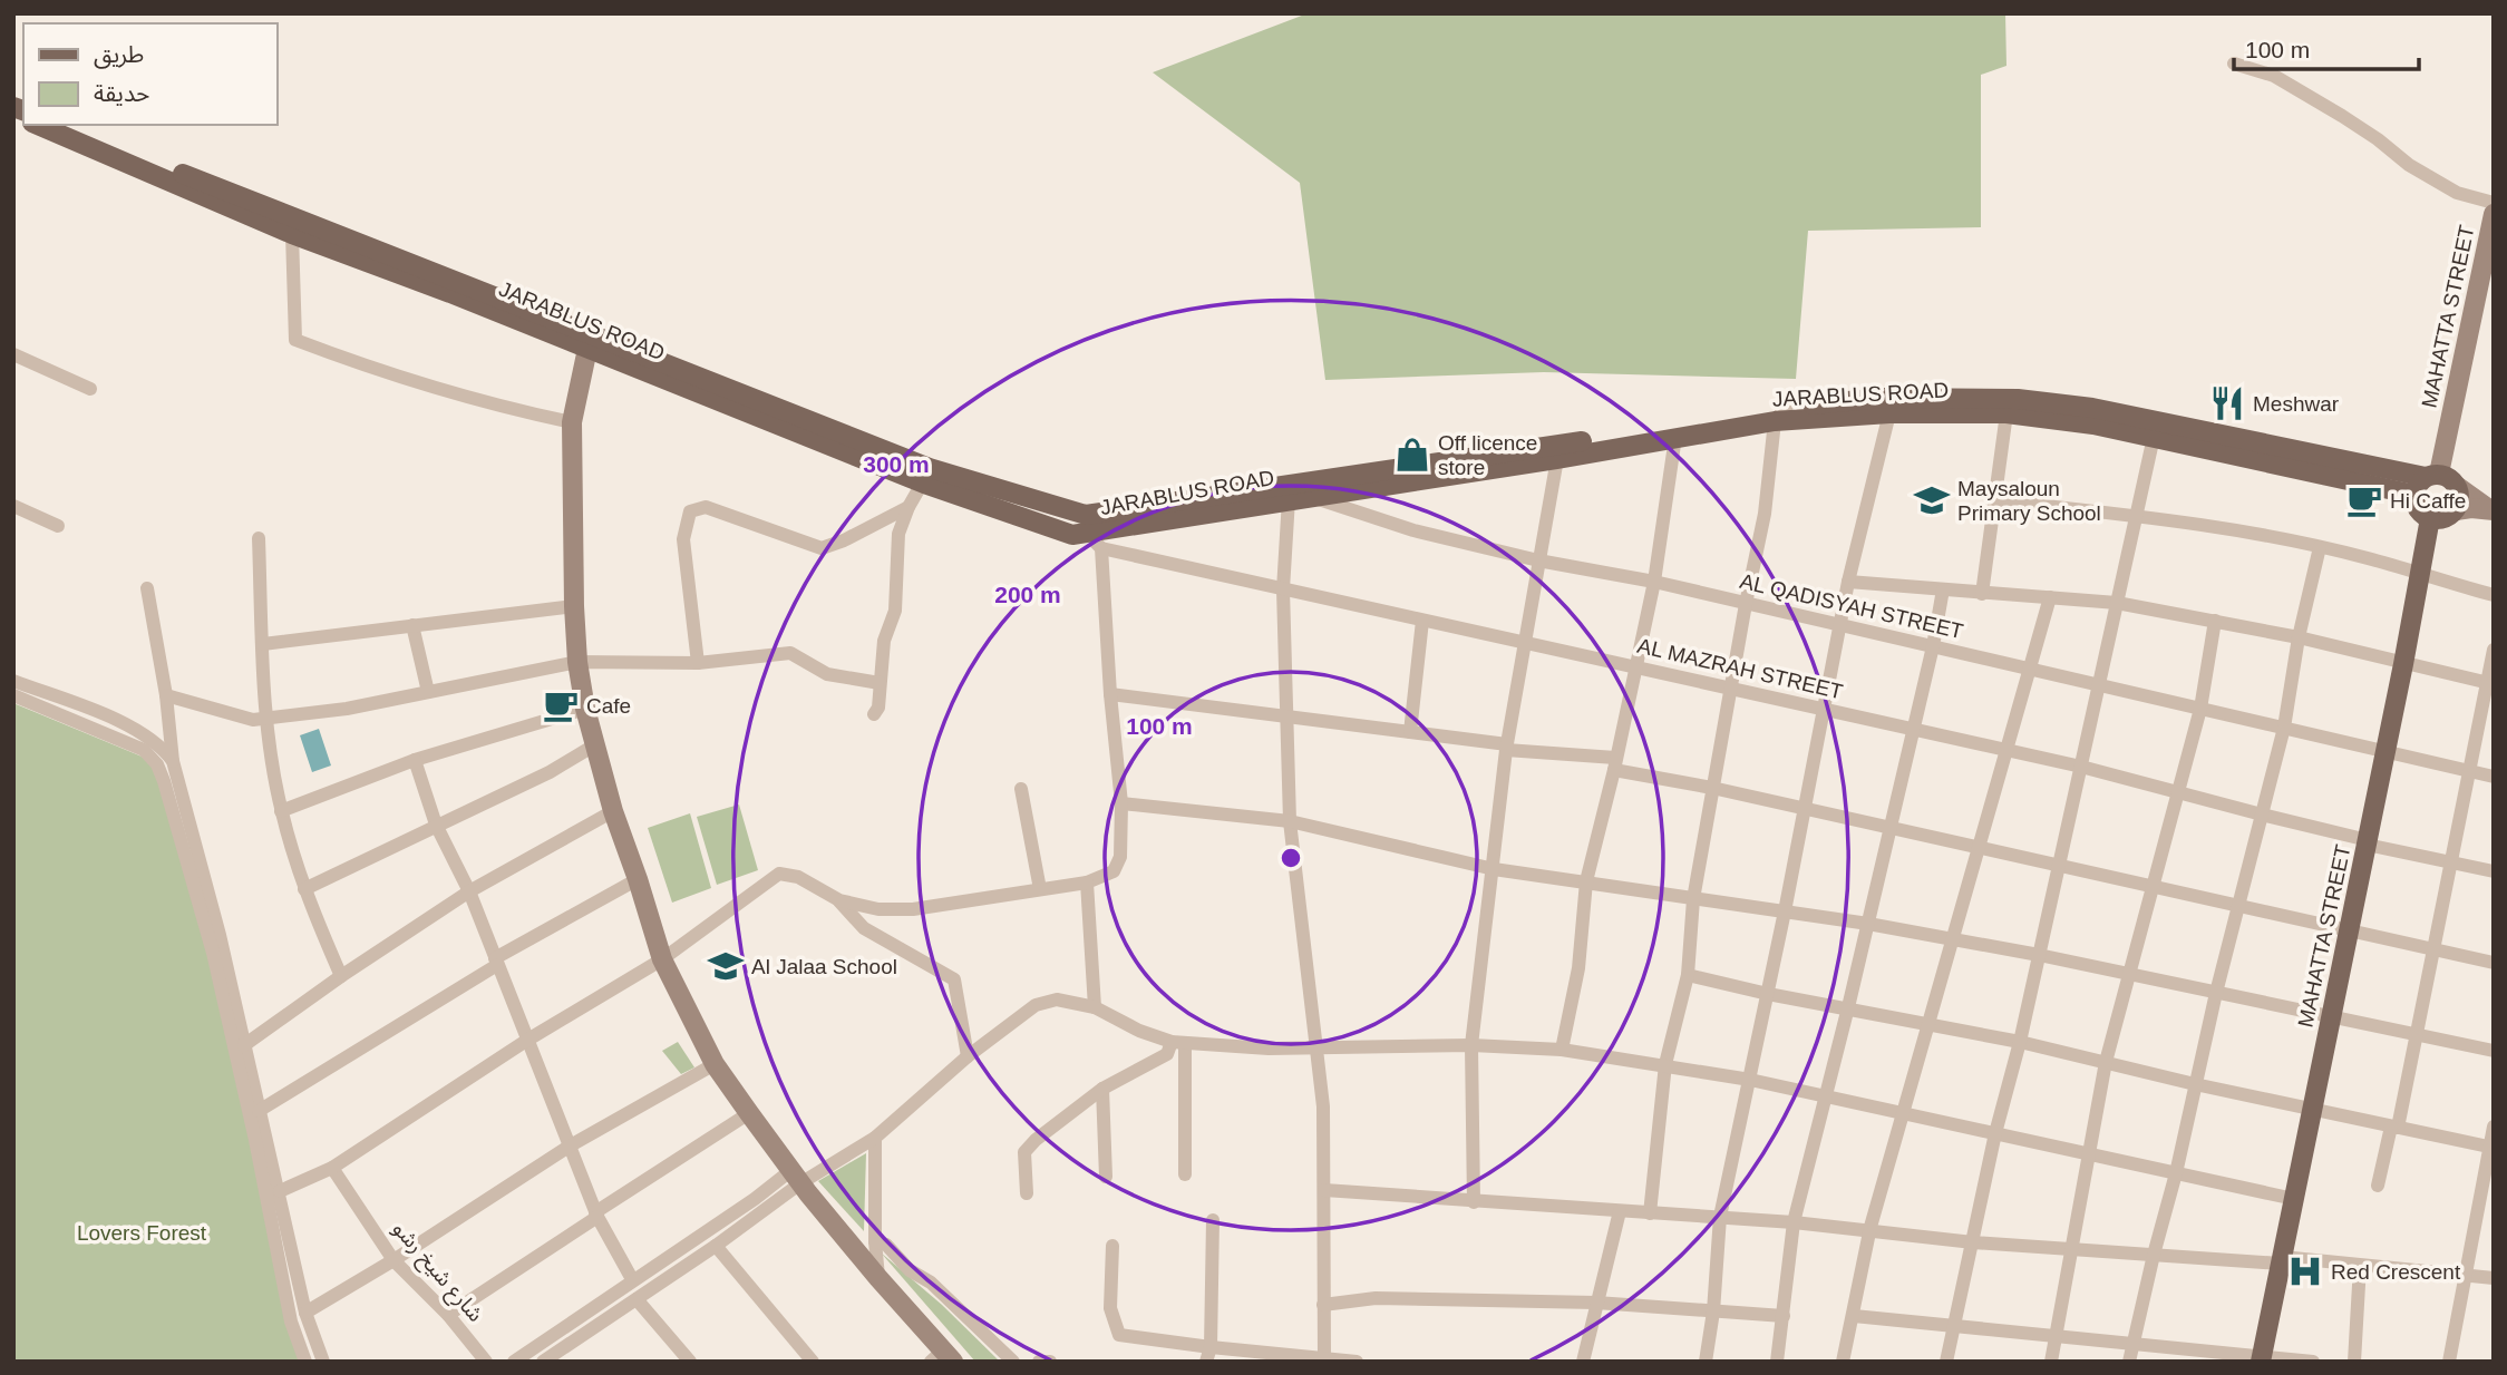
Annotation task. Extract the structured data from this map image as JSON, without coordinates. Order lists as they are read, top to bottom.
{
  "streets": {
    "main road": ["MAHATTA STREET", "JARABLUS ROAD"],
    "street": ["AL QADISYAH STREET", "AL MAZRAH STREET", "شارع شيخ رشو"]
  },
  "crossings": [
    ["MAHATTA STREET", "JARABLUS ROAD"],
    ["MAHATTA STREET", "AL QADISYAH STREET"],
    ["MAHATTA STREET", "AL MAZRAH STREET"],
    ["JARABLUS ROAD", "AL QADISYAH STREET"],
    ["JARABLUS ROAD", "AL MAZRAH STREET"]
  ],
  "parks": ["Lovers Forest"],
  "places": {
    "restaurant": ["Meshwar"],
    "shop": ["Off licence store"],
    "school or university": ["Maysaloun Primary School", "Al Jalaa School"],
    "cafe": ["Hi Caffe", "Cafe"],
    "hospital": ["Red Crescent"]
  },
  "legend": ["طريق", "حديقة"],
  "scale_bar": "100 m",
  "rings": ["300 m", "200 m", "100 m"]
}
